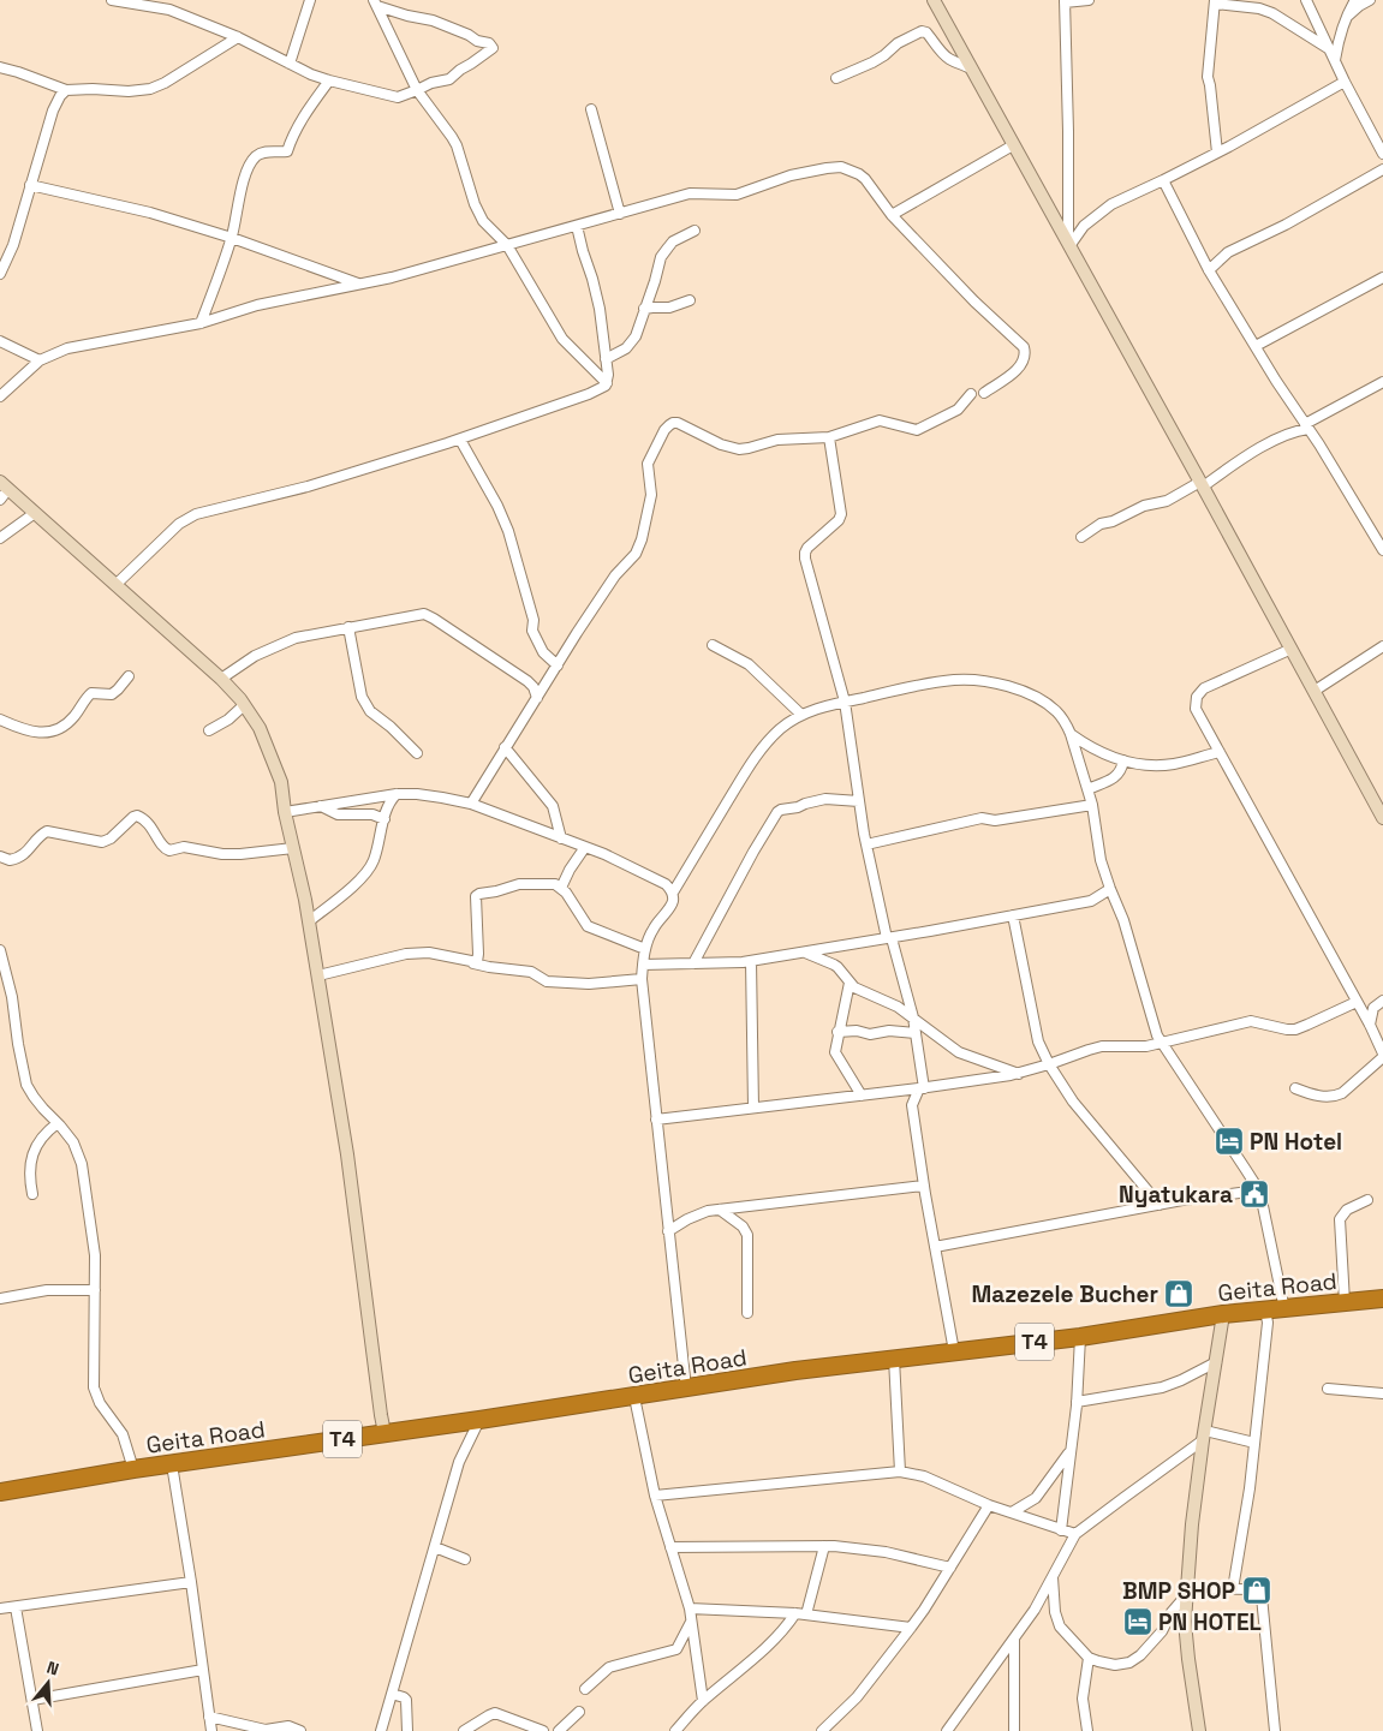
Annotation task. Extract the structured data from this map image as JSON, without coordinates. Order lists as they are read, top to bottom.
{
  "streets": {
    "highway": ["Geita Road", "T4"]
  },
  "places": {
    "hotel": ["PN Hotel", "PN HOTEL"],
    "public building": ["Nyatukara"],
    "shop": ["Mazezele Bucher", "BMP SHOP"]
  },
  "north": "top"
}
